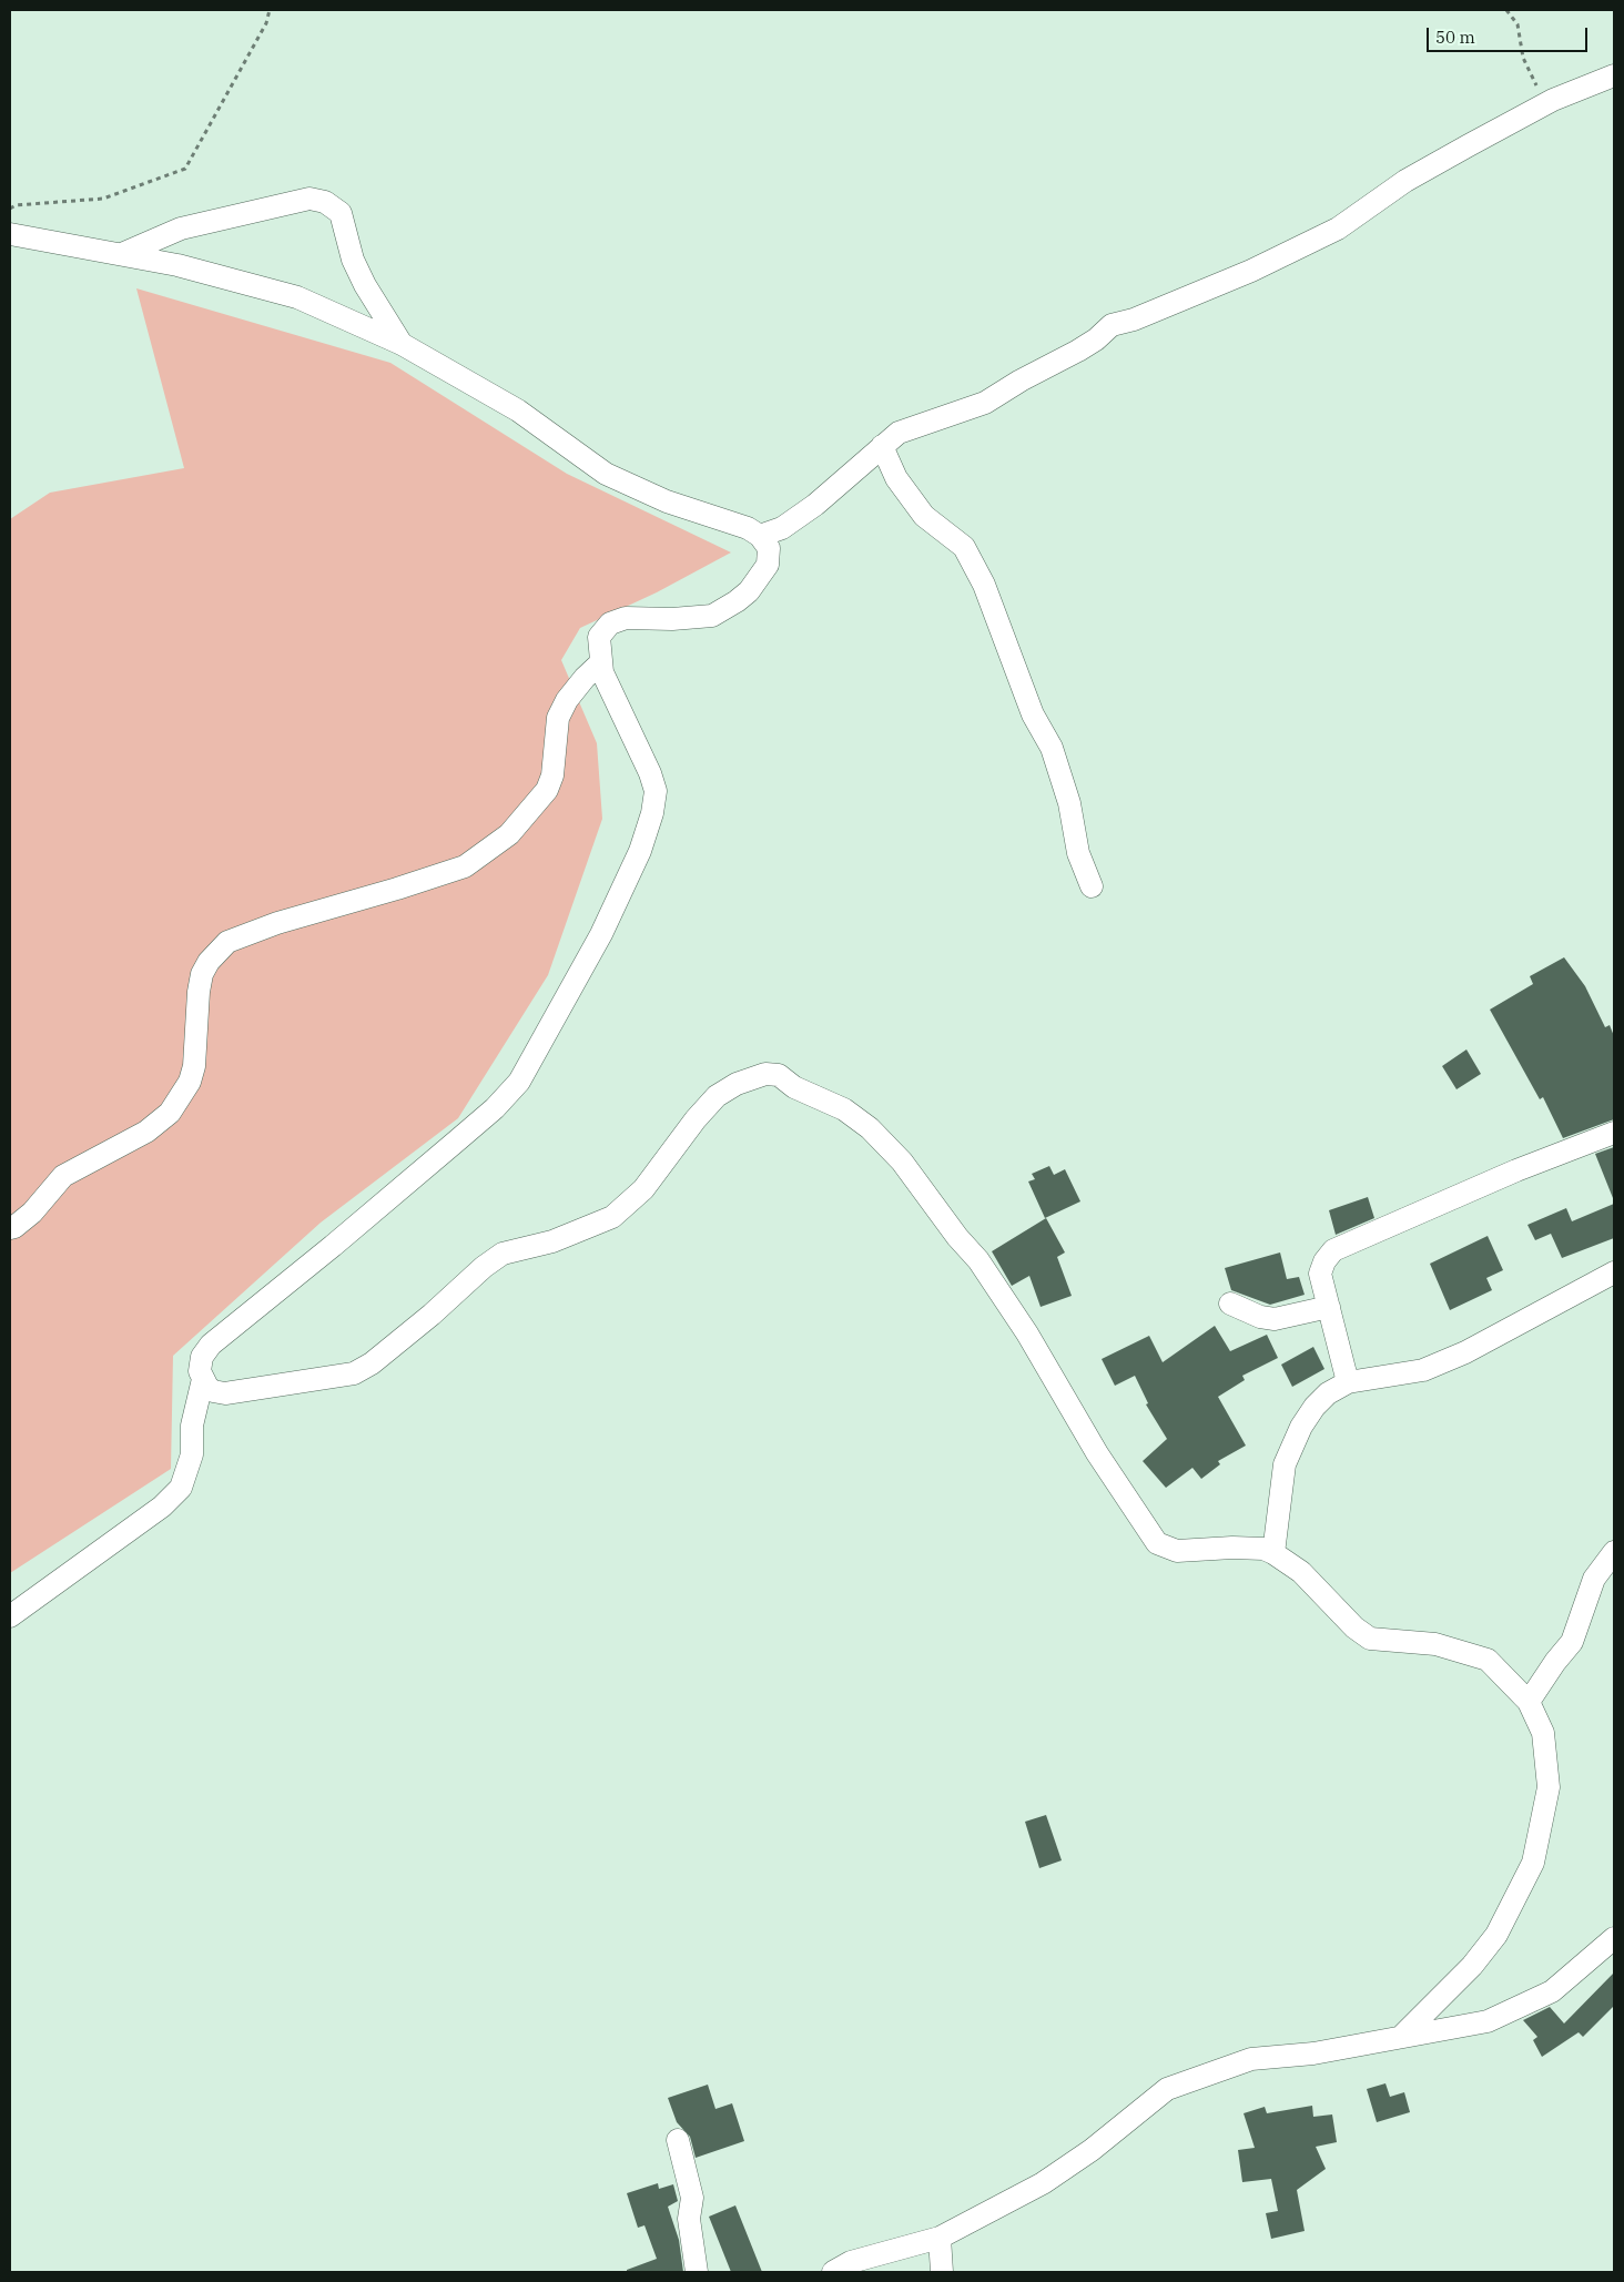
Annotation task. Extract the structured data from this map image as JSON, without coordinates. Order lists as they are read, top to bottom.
{
  "scale_bar": "50 m"
}
